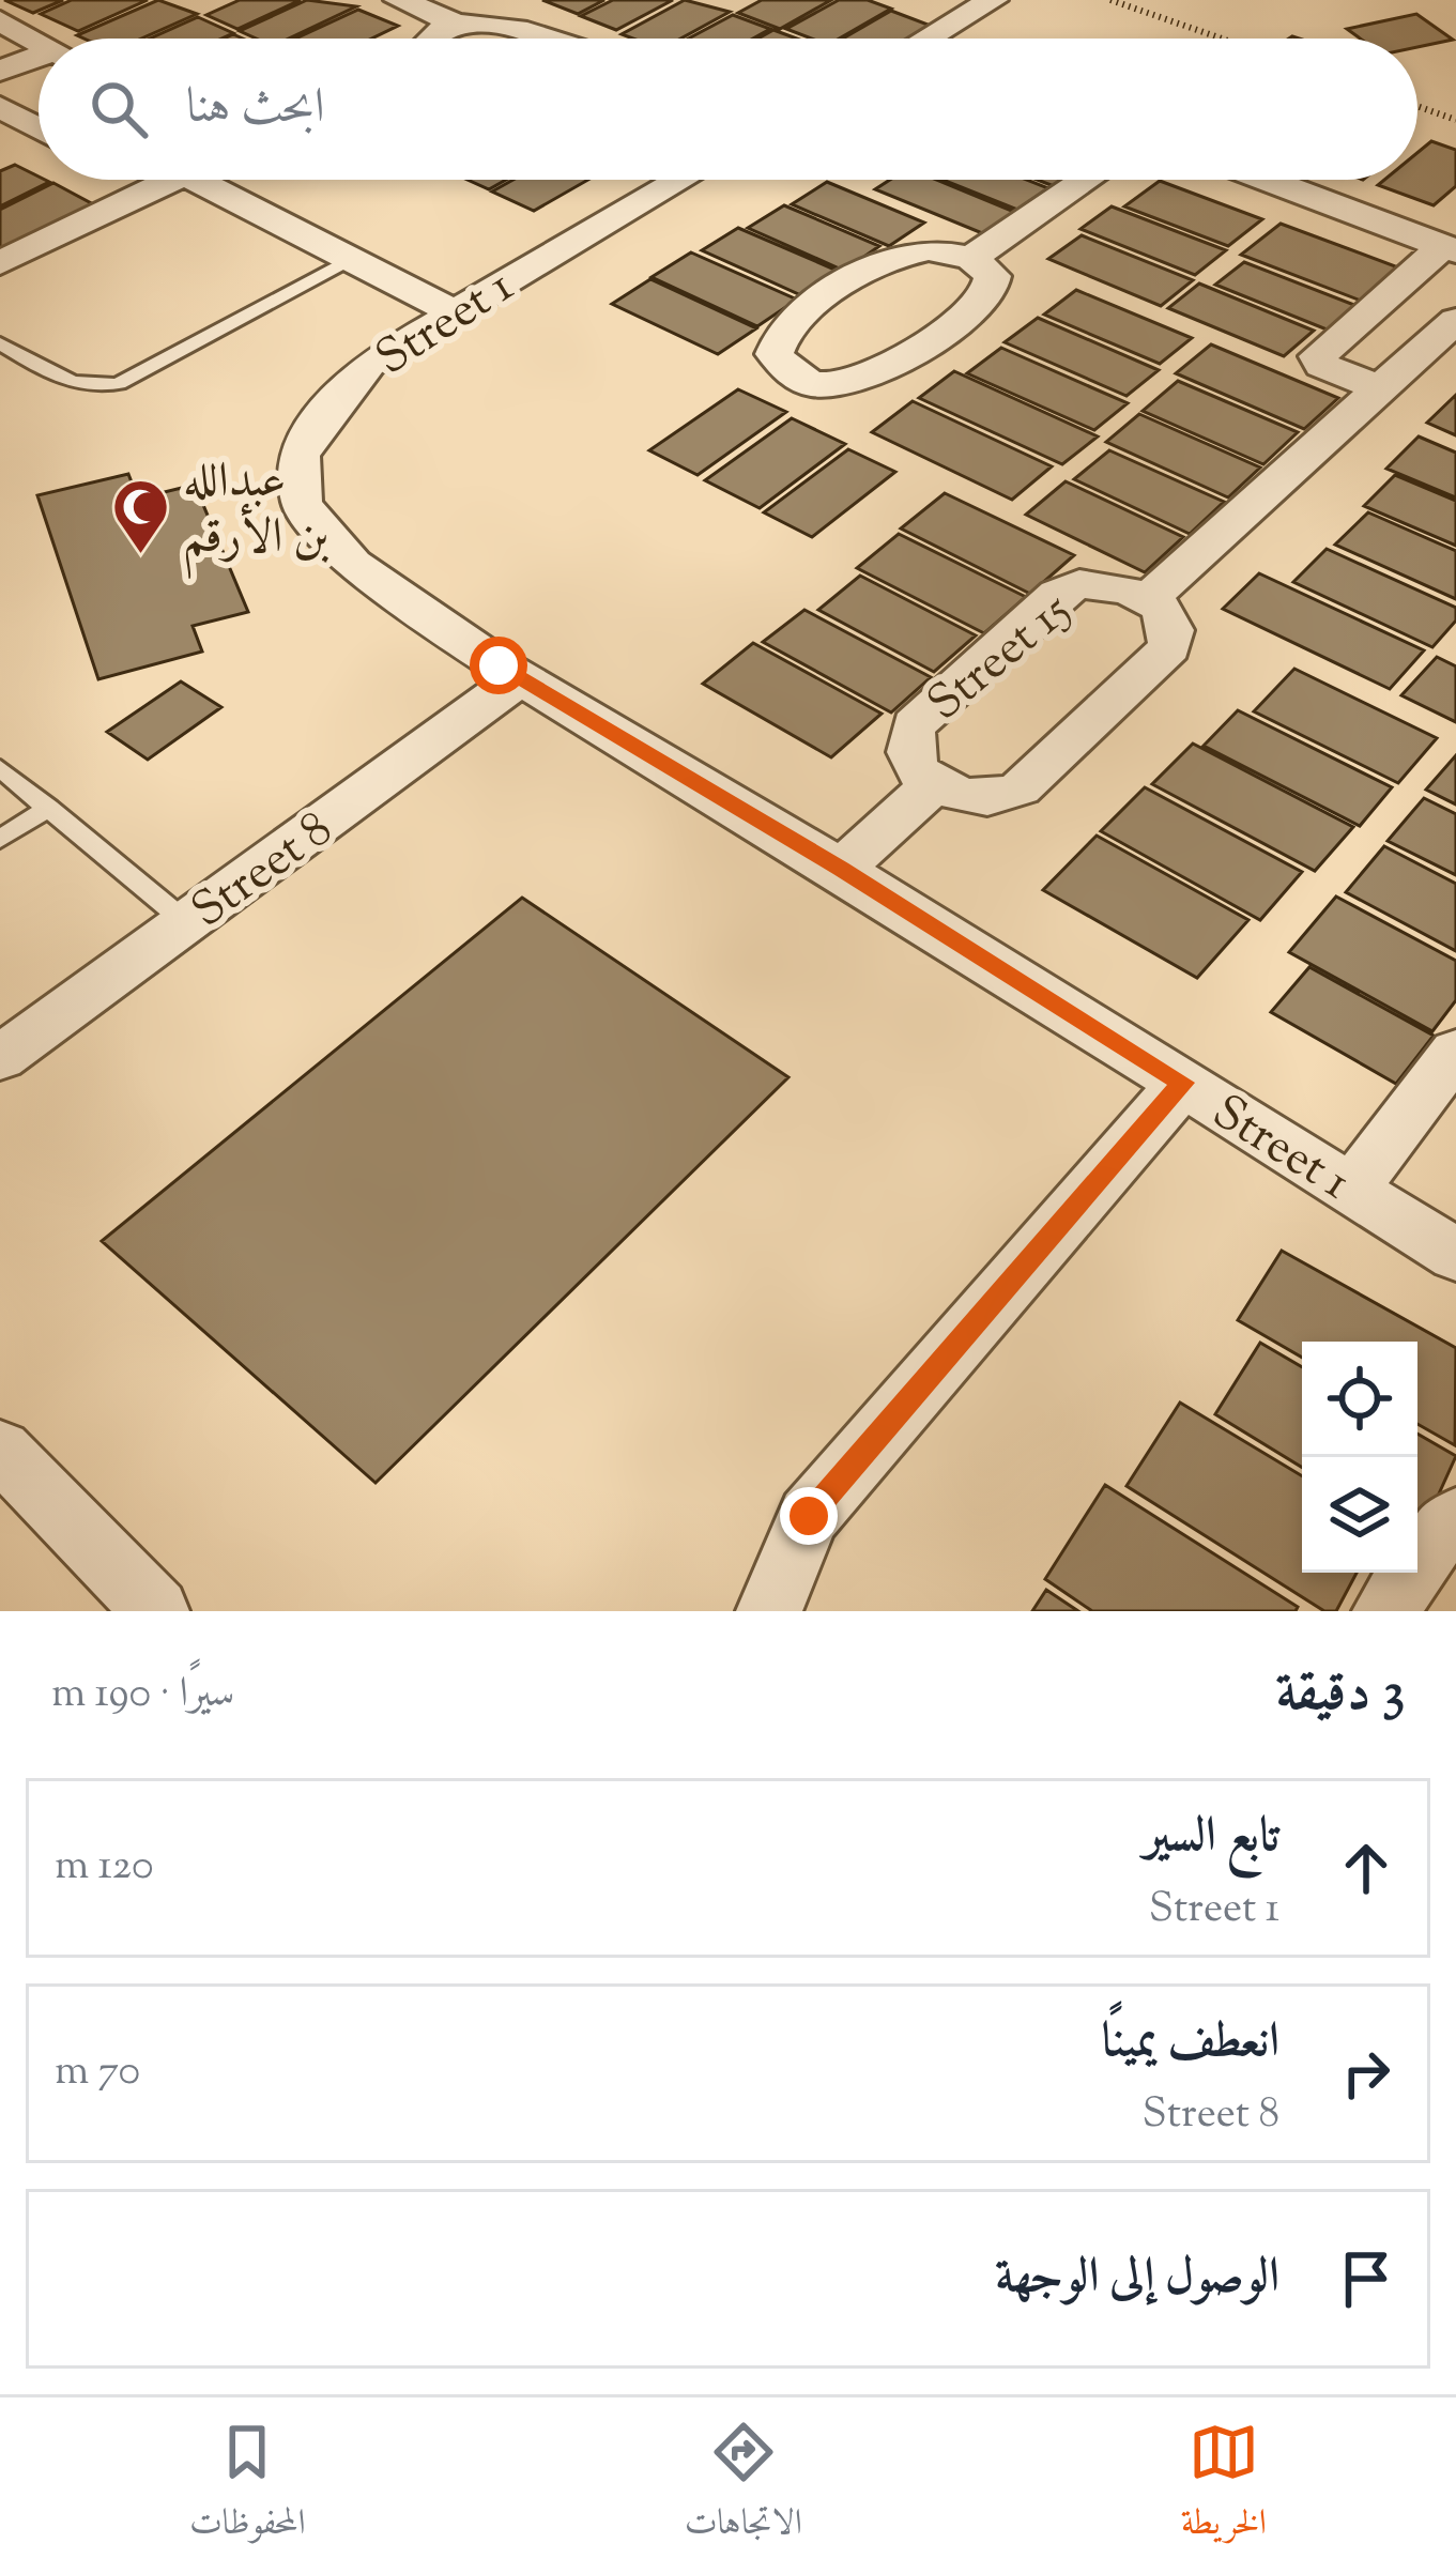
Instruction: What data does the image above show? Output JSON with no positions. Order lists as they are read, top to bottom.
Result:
{
  "streets": {
    "street": ["Street 1", "Street 15", "Street 8"]
  },
  "crossings": [
    ["Street 1", "Street 15"],
    ["Street 1", "Street 8"]
  ],
  "places": {
    "mosque": ["عبدالله بن الأرقم"]
  },
  "page": {
    "search": "ابحث هنا",
    "heading": ["3 دقيقة", "سيرًا · 190 m"],
    "list": [
      ["تابع السير", "Street 1", "120 m"],
      ["انعطف يمينًا", "Street 8", "70 m"],
      "الوصول إلى الوجهة"
    ],
    "nav": ["الخريطة", "الاتجاهات", "المحفوظات"]
  }
}
